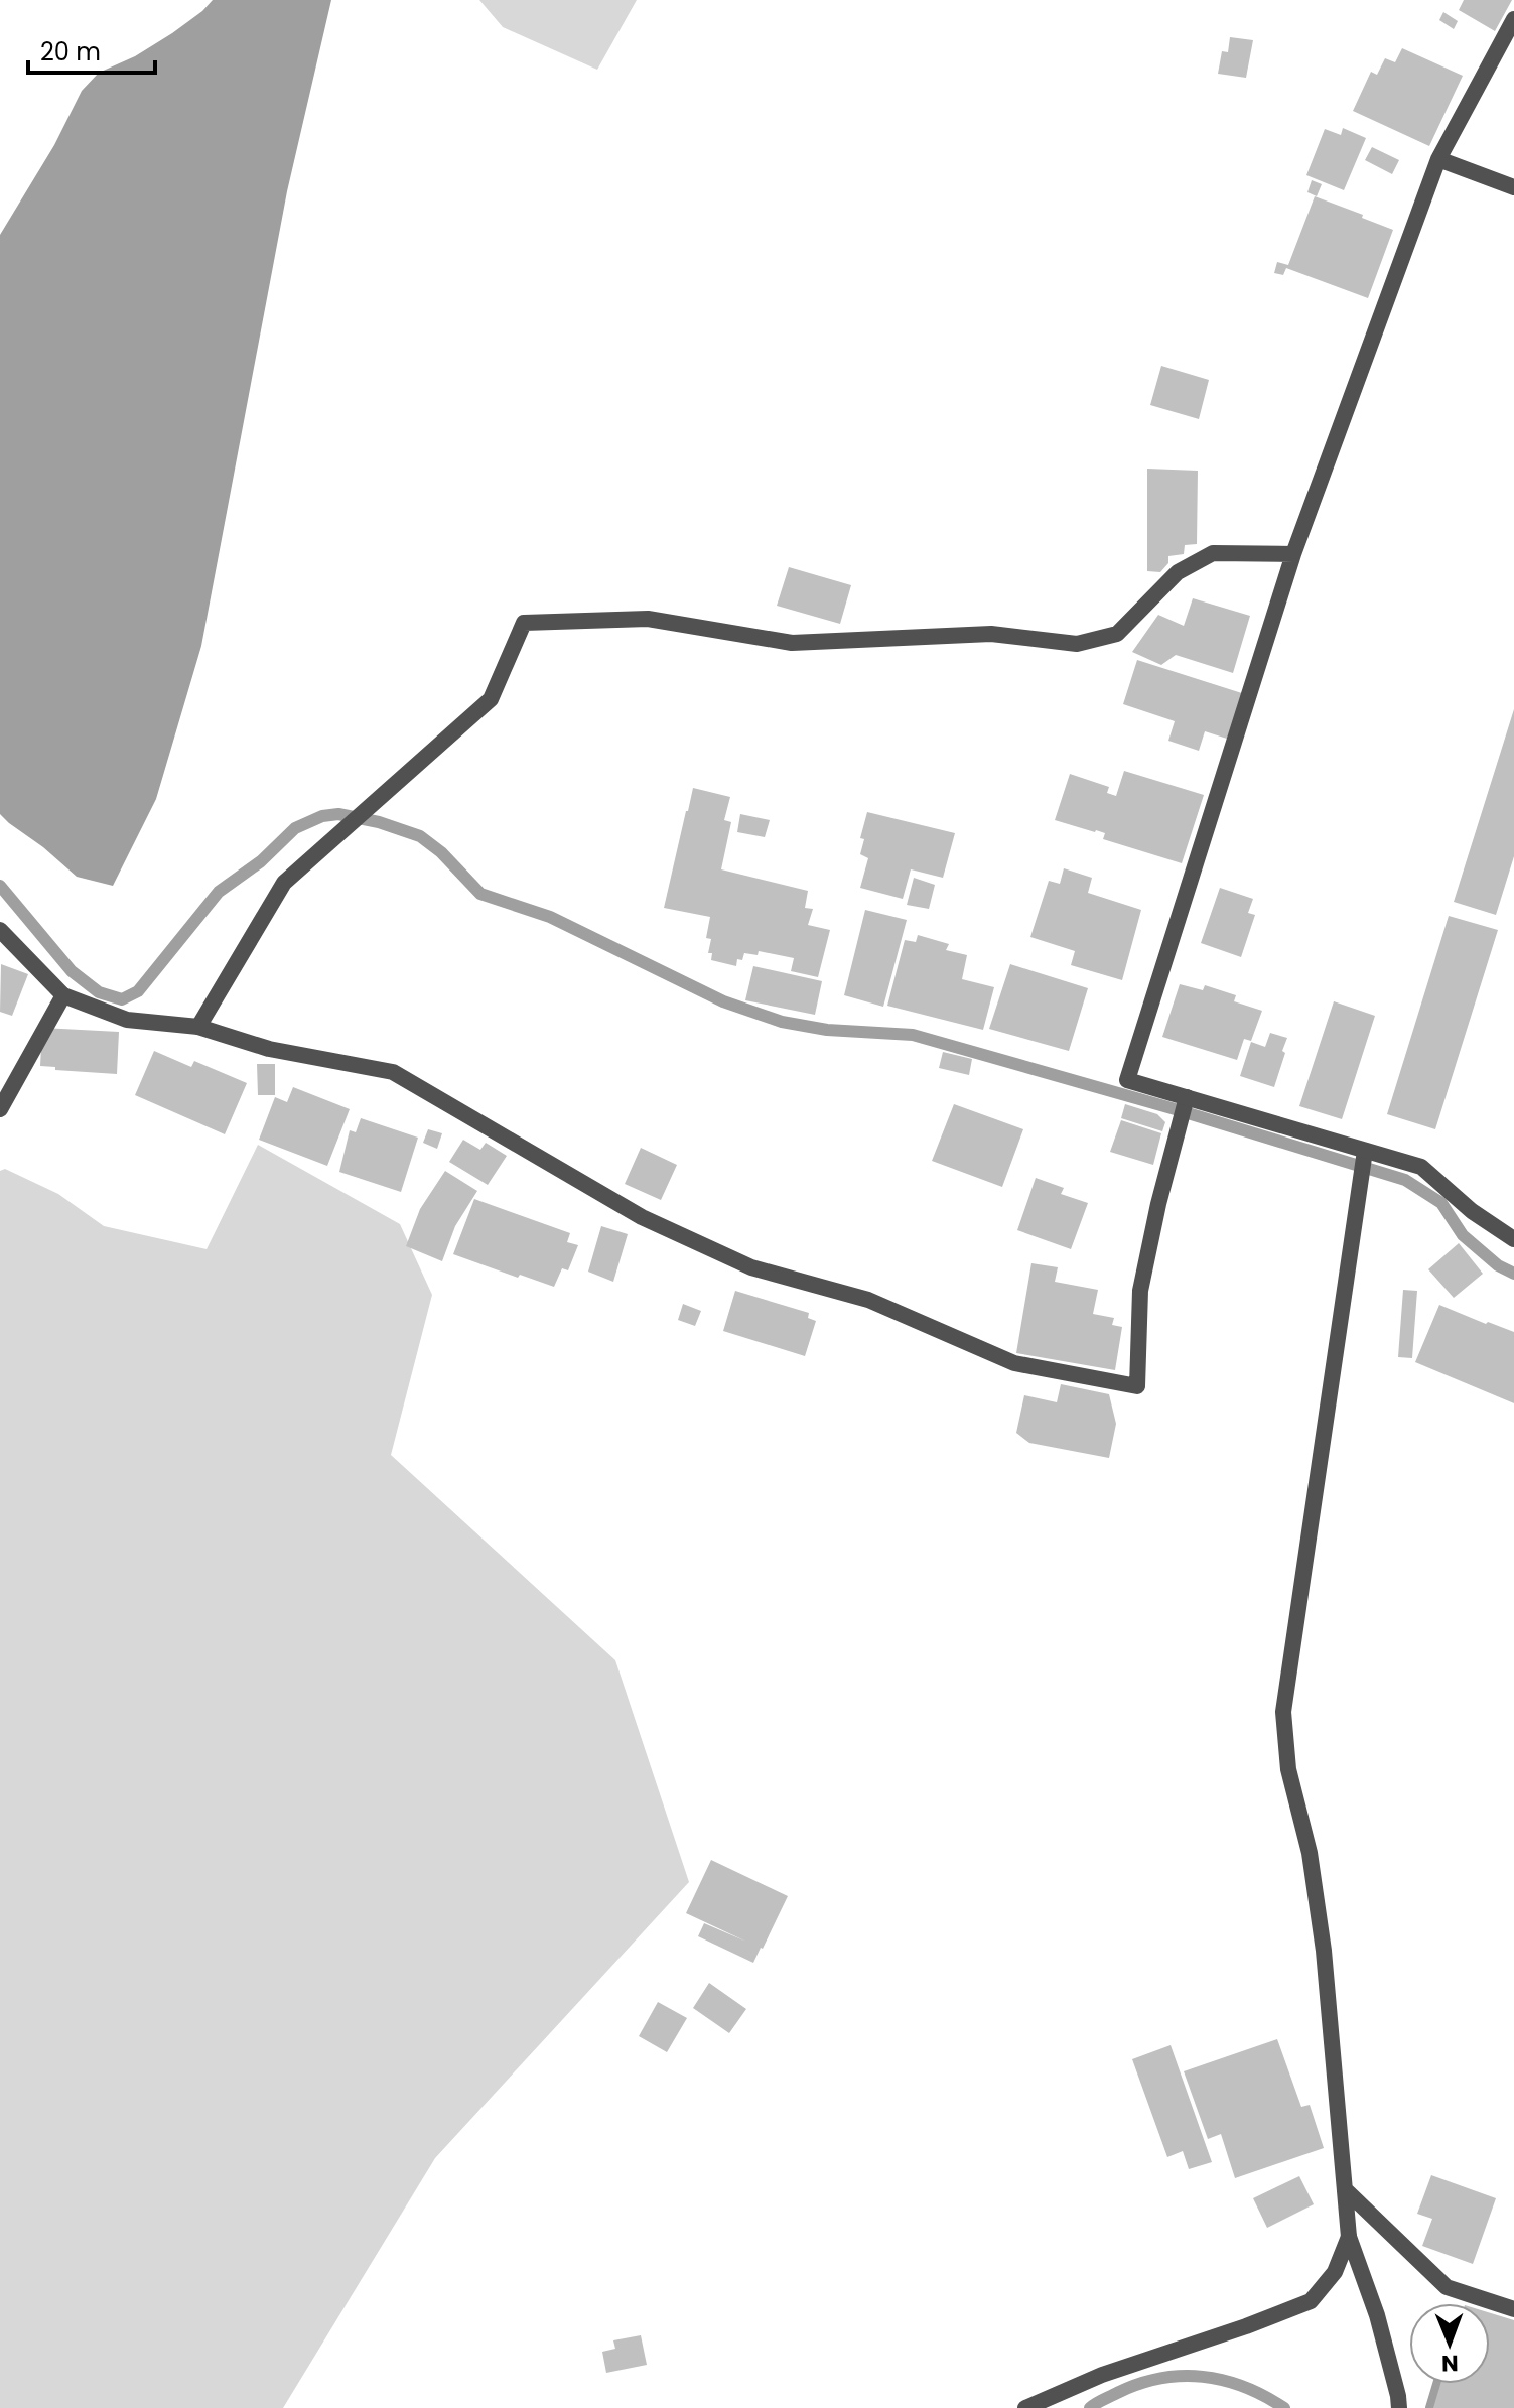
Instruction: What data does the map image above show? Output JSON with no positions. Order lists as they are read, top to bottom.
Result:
{
  "scale_bar": "20 m",
  "north": "bottom"
}
